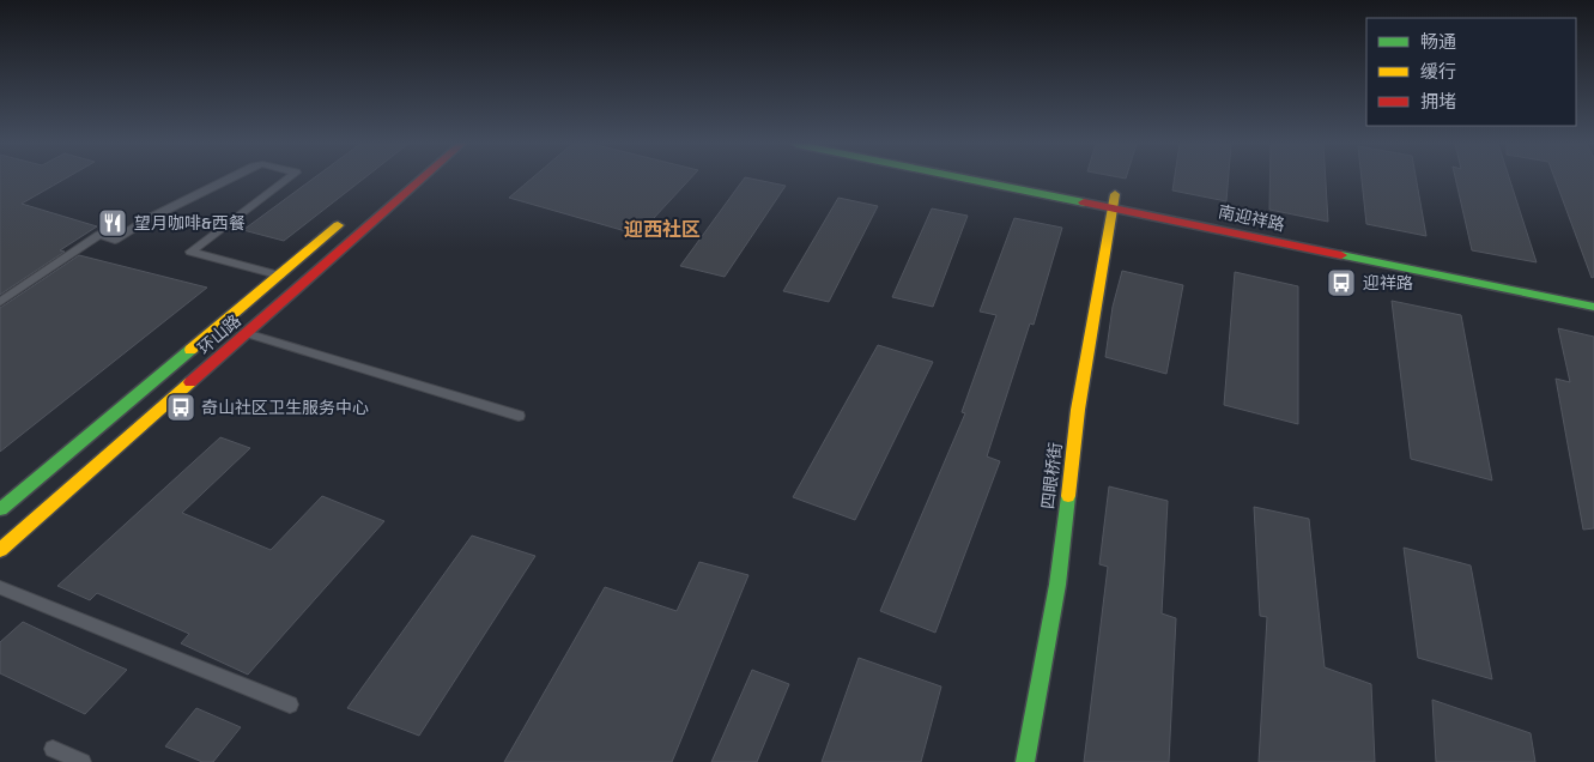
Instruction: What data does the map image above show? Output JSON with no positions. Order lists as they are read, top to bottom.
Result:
{
  "streets": {
    "main road": ["南迎祥路", "环山路", "四眼桥街"]
  },
  "crossings": [
    ["南迎祥路", "四眼桥街"]
  ],
  "districts": ["迎西社区"],
  "places": {
    "restaurant": ["望月咖啡&西餐"],
    "bus stop": ["迎祥路", "奇山社区卫生服务中心"]
  },
  "legend": ["畅通", "缓行", "拥堵"]
}
